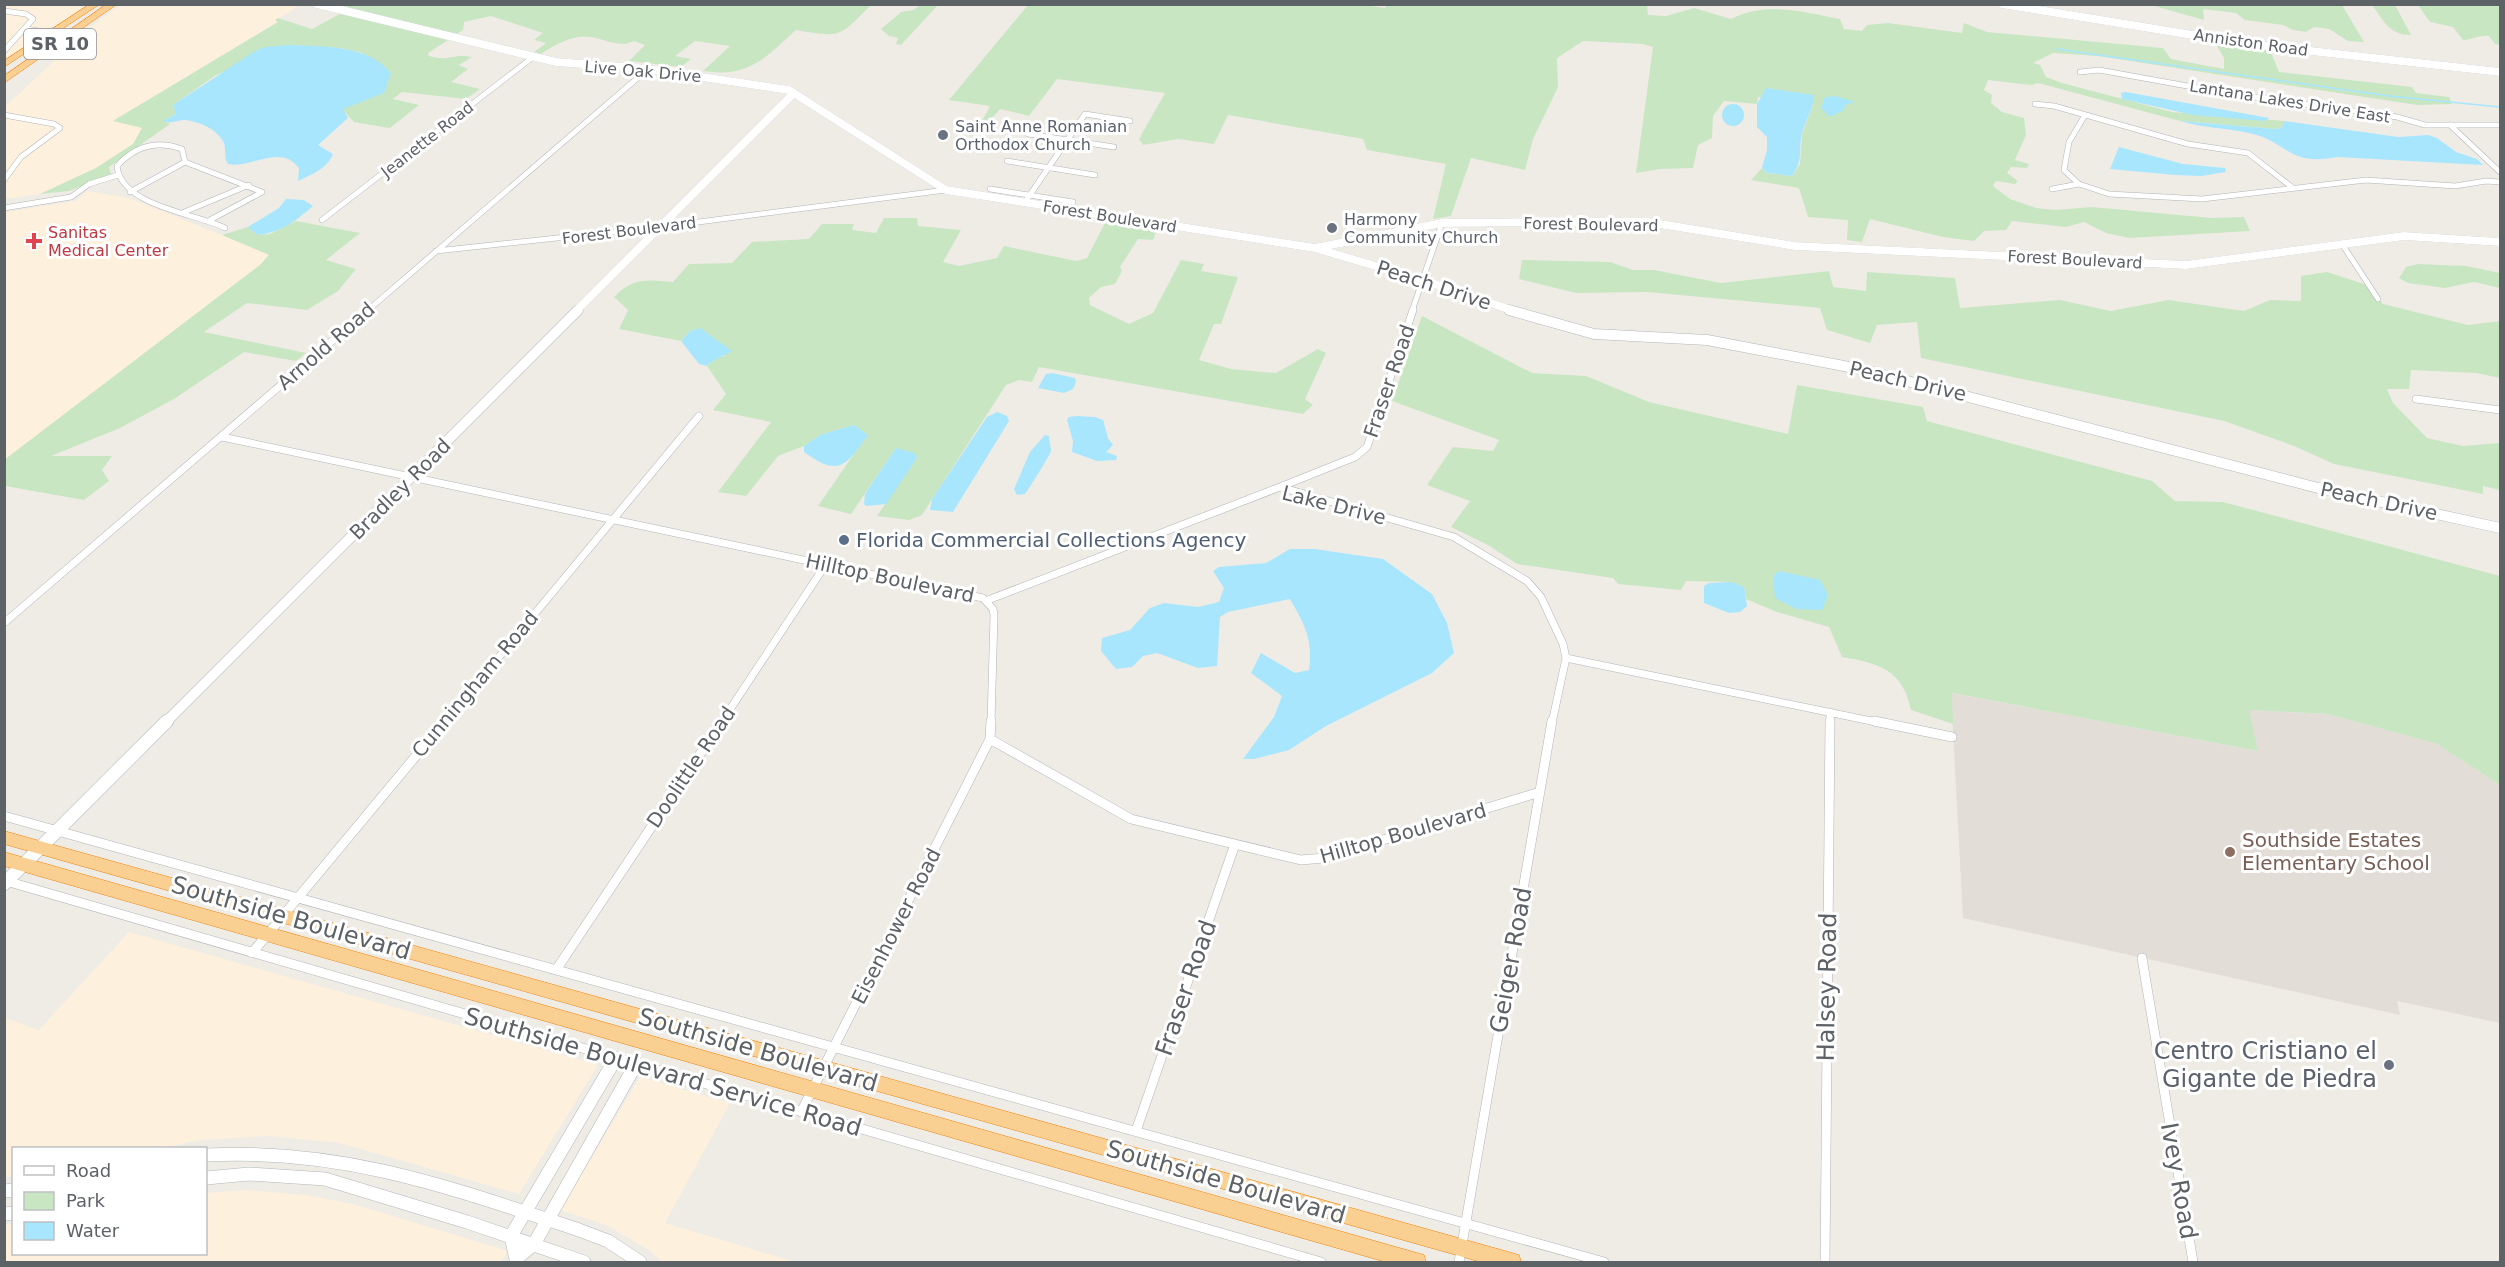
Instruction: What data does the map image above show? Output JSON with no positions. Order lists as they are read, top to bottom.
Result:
{
  "streets": {
    "highway": ["SR 10", "Southside Boulevard"],
    "street": [
      "Anniston Road",
      "Live Oak Drive",
      "Lantana Lakes Drive East",
      "Jeanette Road",
      "Forest Boulevard",
      "Peach Drive",
      "Arnold Road",
      "Fraser Road",
      "Bradley Road",
      "Lake Drive",
      "Hilltop Boulevard",
      "Cunningham Road",
      "Doolittle Road",
      "Eisenhower Road",
      "Geiger Road",
      "Halsey Road",
      "Southside Boulevard Service Road",
      "Ivey Road"
    ]
  },
  "crossings": [
    ["Live Oak Drive", "Jeanette Road"],
    ["Live Oak Drive", "Forest Boulevard"],
    ["Live Oak Drive", "Arnold Road"],
    ["Live Oak Drive", "Bradley Road"],
    ["Forest Boulevard", "Peach Drive"],
    ["Forest Boulevard", "Arnold Road"],
    ["Forest Boulevard", "Fraser Road"],
    ["Forest Boulevard", "Bradley Road"],
    ["Peach Drive", "Fraser Road"],
    ["Arnold Road", "Hilltop Boulevard"],
    ["Fraser Road", "Lake Drive"],
    ["Fraser Road", "Hilltop Boulevard"],
    ["Bradley Road", "Hilltop Boulevard"],
    ["Bradley Road", "Southside Boulevard"],
    ["Bradley Road", "Southside Boulevard Service Road"],
    ["Lake Drive", "Hilltop Boulevard"],
    ["Lake Drive", "Geiger Road"],
    ["Hilltop Boulevard", "Cunningham Road"],
    ["Hilltop Boulevard", "Doolittle Road"],
    ["Hilltop Boulevard", "Eisenhower Road"],
    ["Hilltop Boulevard", "Geiger Road"],
    ["Cunningham Road", "Southside Boulevard"],
    ["Cunningham Road", "Southside Boulevard Service Road"],
    ["Southside Boulevard", "Eisenhower Road"],
    ["Southside Boulevard", "Geiger Road"],
    ["Eisenhower Road", "Southside Boulevard Service Road"]
  ],
  "places": {
    "other": [
      "Saint Anne Romanian Orthodox Church",
      "Harmony Community Church",
      "Florida Commercial Collections Agency",
      "Southside Estates Elementary School",
      "Centro Cristiano el Gigante de Piedra"
    ],
    "health": ["Sanitas Medical Center"]
  },
  "legend": ["Road", "Park", "Water"]
}
